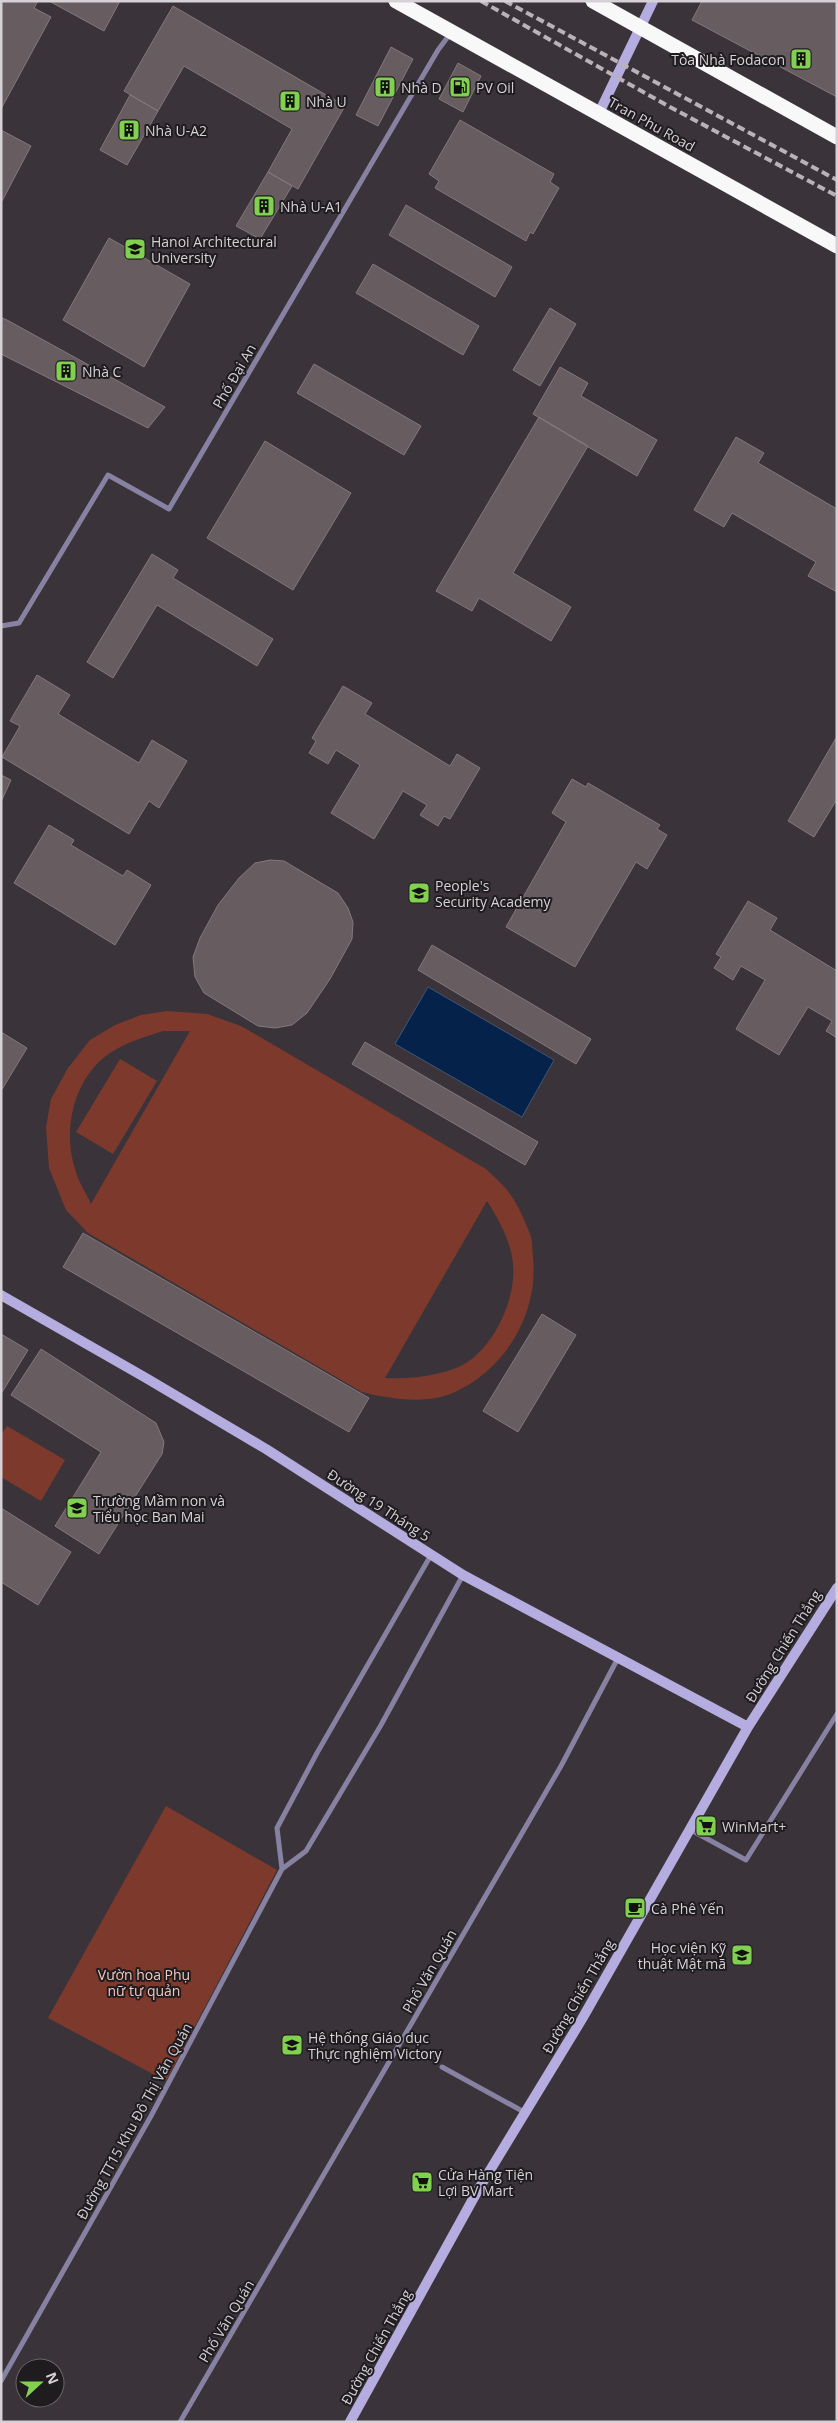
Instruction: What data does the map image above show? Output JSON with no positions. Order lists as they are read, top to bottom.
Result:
{
  "streets": {
    "highway": ["Tran Phu Road"],
    "street": [
      "Phố Đại An",
      "Đường 19 Tháng 5",
      "Đường Chiến Thắng",
      "Phố Văn Quán",
      "Đường TT15 Khu Đô Thị Văn Quán"
    ]
  },
  "crossings": [
    ["Tran Phu Road", "Phố Đại An"],
    ["Đường 19 Tháng 5", "Đường Chiến Thắng"],
    ["Đường 19 Tháng 5", "Phố Văn Quán"]
  ],
  "parks": ["Vườn hoa Phụ nữ tự quản"],
  "places": {
    "building": [
      "Tòa Nhà Fodacon",
      "Nhà D",
      "Nhà U",
      "Nhà U-A2",
      "Nhà U-A1",
      "Nhà C"
    ],
    "fuel station": ["PV Oil"],
    "school or university": [
      "Hanoi Architectural University",
      "People's Security Academy",
      "Trường Mầm non và Tiểu học Ban Mai",
      "Học viện Kỹ thuật Mật mã",
      "Hệ thống Giáo dục Thực nghiệm Victory"
    ],
    "supermarket": ["WinMart+", "Cửa Hàng Tiện Lợi BV Mart"],
    "cafe": ["Cà Phê Yến"]
  },
  "north": "right"
}
